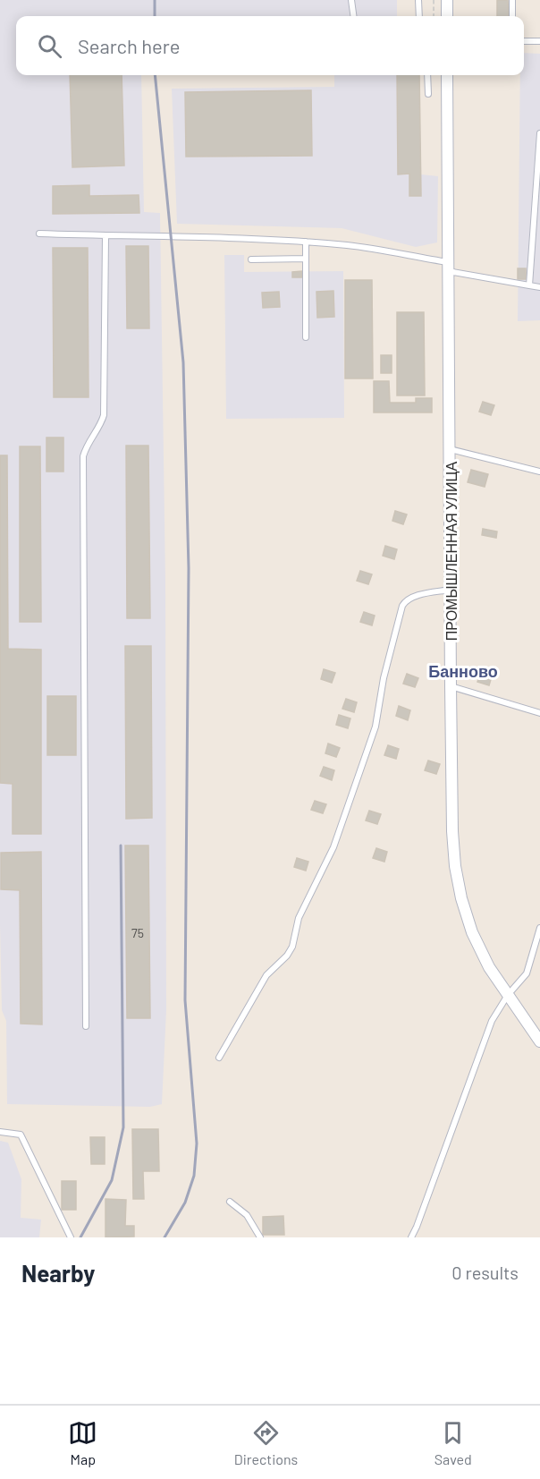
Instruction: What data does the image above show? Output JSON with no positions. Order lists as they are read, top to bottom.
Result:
{
  "streets": {
    "street": ["ПРОМЫШЛЕННАЯ УЛИЦА"]
  },
  "districts": ["Банново"],
  "house_numbers": ["75"],
  "page": {
    "search": "Search here",
    "heading": ["Nearby", "0 results"],
    "nav": ["Map", "Directions", "Saved"]
  }
}
